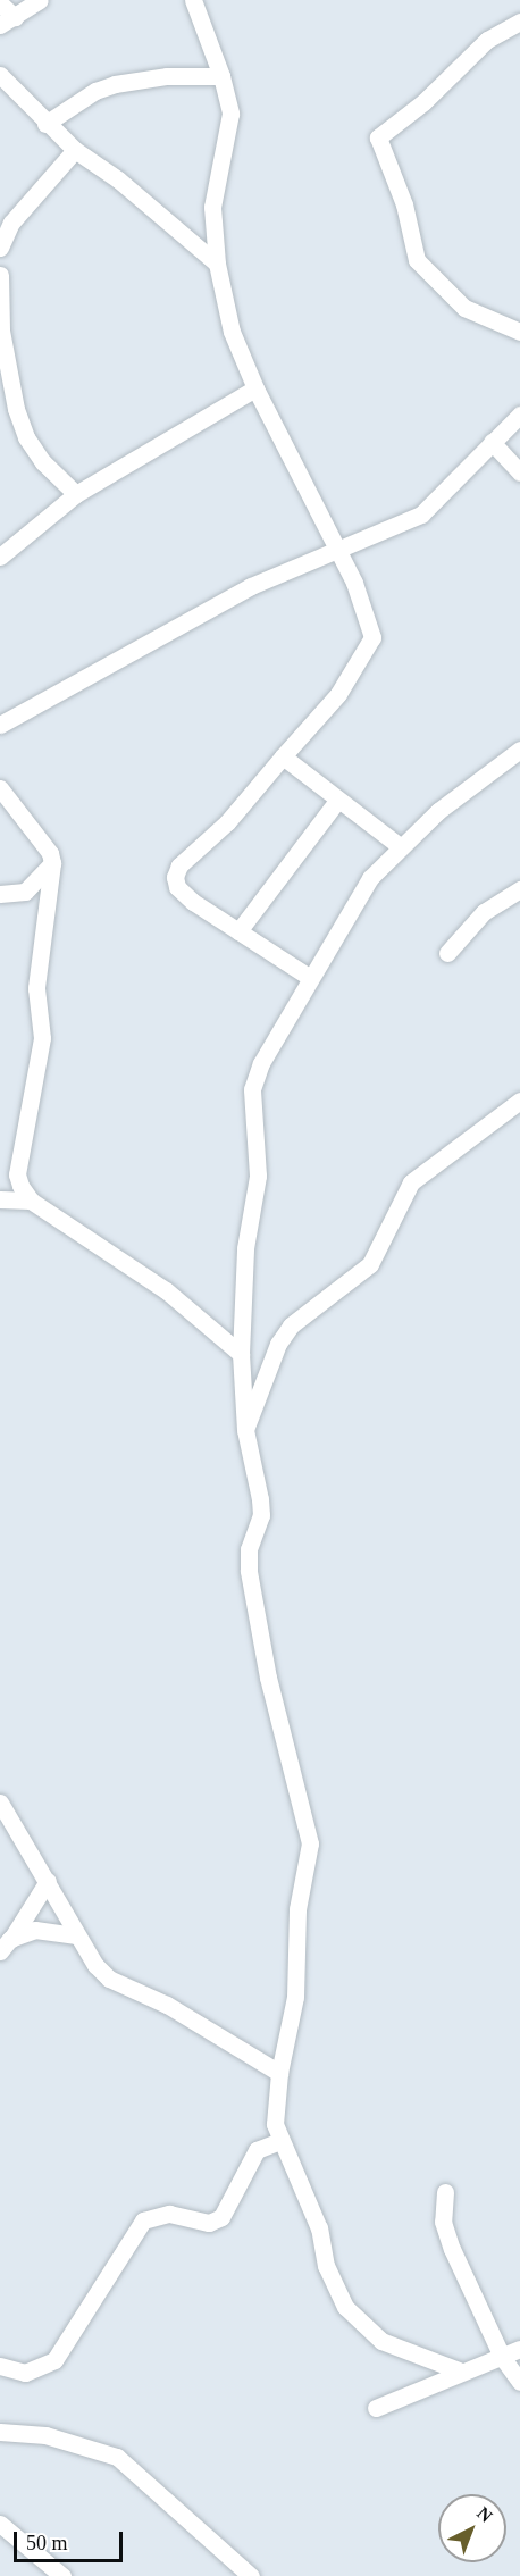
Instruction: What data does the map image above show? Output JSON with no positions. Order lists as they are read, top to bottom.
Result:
{
  "scale_bar": "50 m",
  "north": "top right"
}
